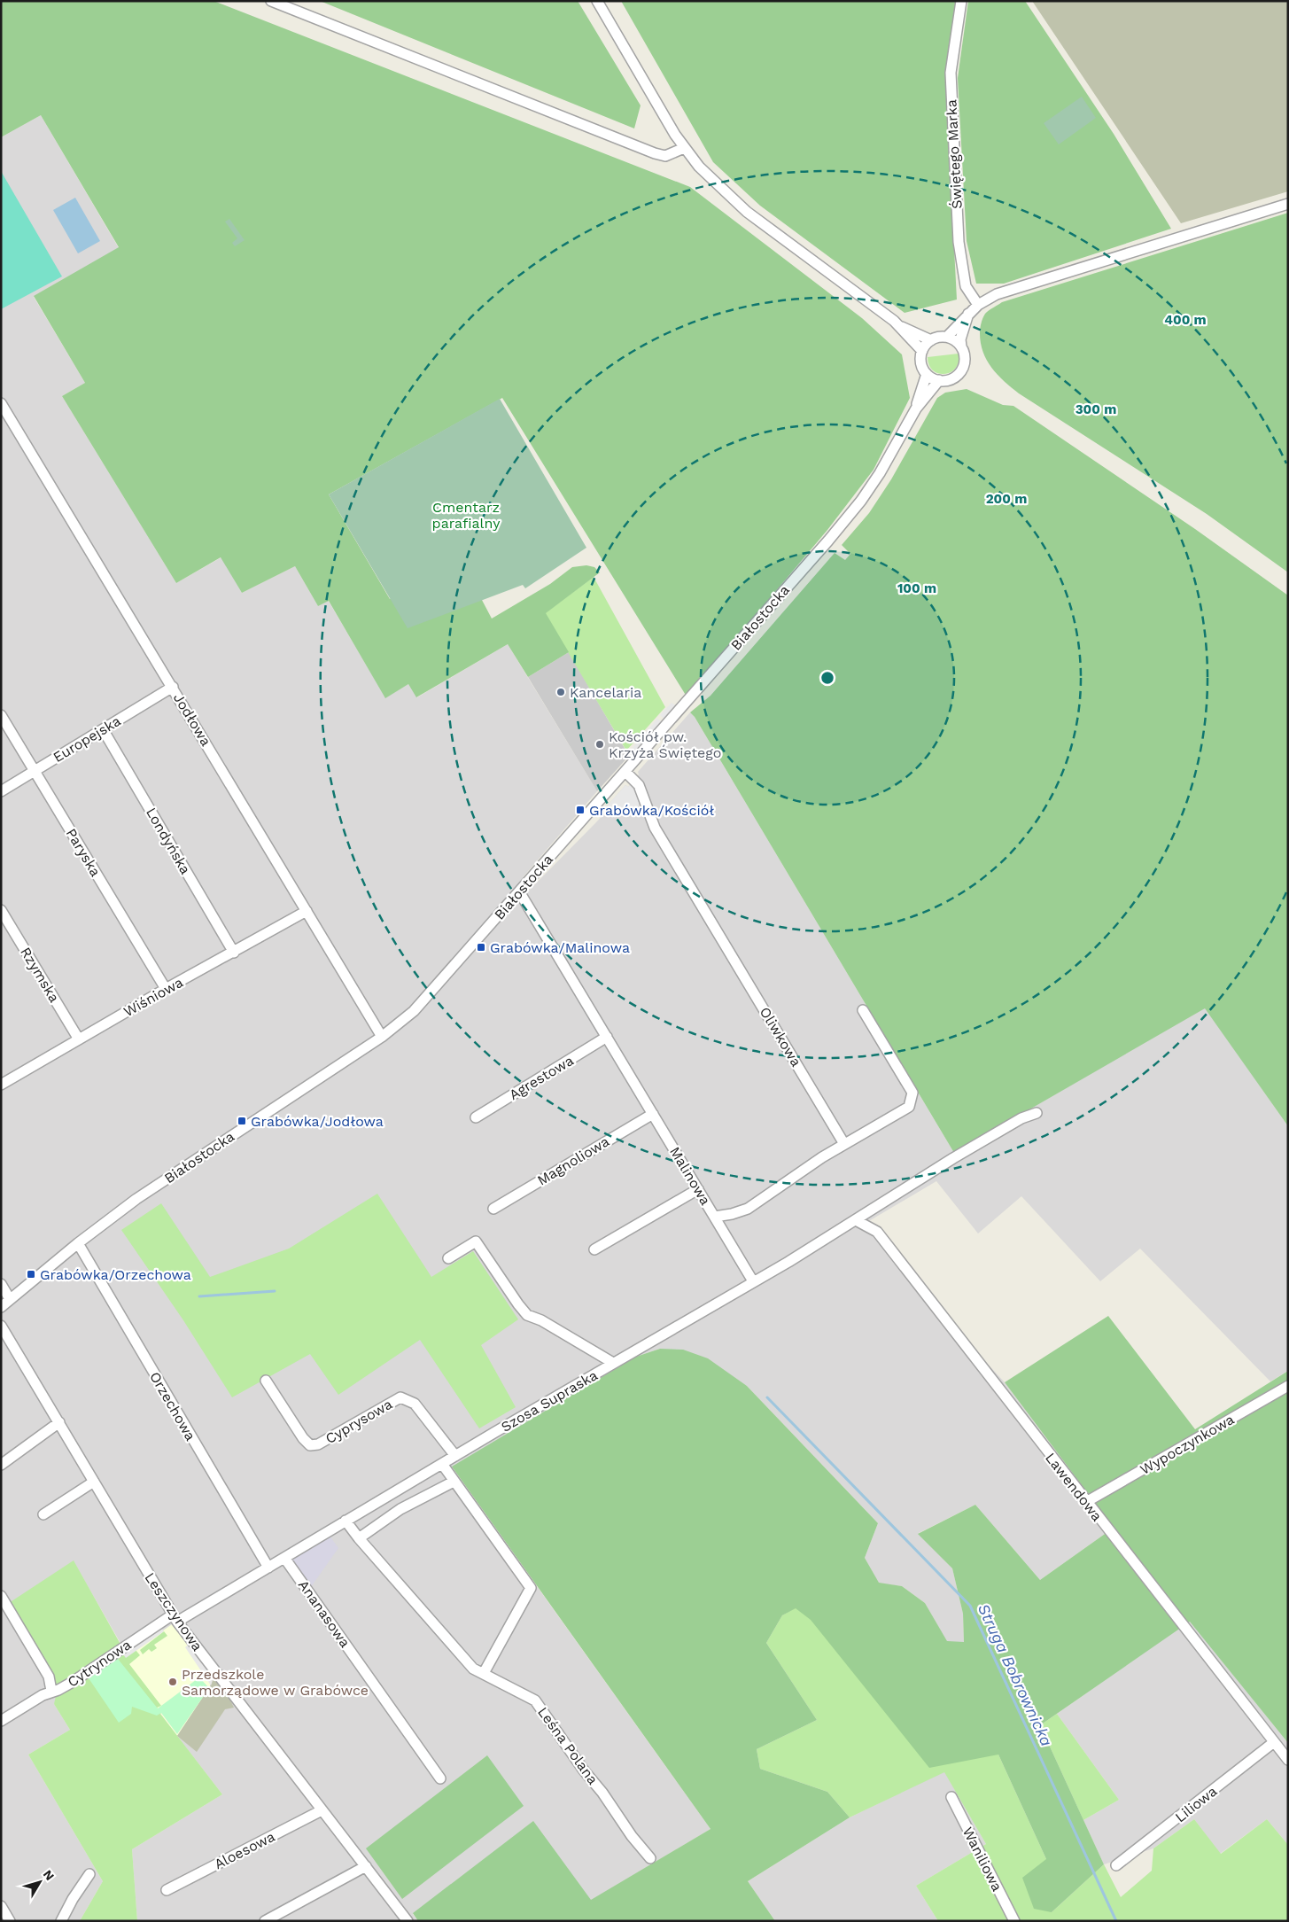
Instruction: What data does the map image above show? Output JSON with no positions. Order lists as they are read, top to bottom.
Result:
{
  "streets": {
    "street": [
      "Świętego Marka",
      "Białostocka",
      "Jodłowa",
      "Europejska",
      "Londyńska",
      "Paryska",
      "Rzymska",
      "Wiśniowa",
      "Oliwkowa",
      "Agrestowa",
      "Magnoliowa",
      "Malinowa",
      "Szosa Supraska",
      "Orzechowa",
      "Cyprysowa",
      "Wypoczynkowa",
      "Lawendowa",
      "Leszczynowa",
      "Ananasowa",
      "Cytrynowa",
      "Leśna Polana",
      "Liliowa",
      "Aloesowa",
      "Waniliowa"
    ]
  },
  "crossings": [
    ["Białostocka", "Jodłowa"],
    ["Białostocka", "Oliwkowa"],
    ["Białostocka", "Malinowa"],
    ["Białostocka", "Orzechowa"],
    ["Jodłowa", "Europejska"],
    ["Jodłowa", "Wiśniowa"],
    ["Europejska", "Londyńska"],
    ["Europejska", "Paryska"],
    ["Londyńska", "Wiśniowa"],
    ["Paryska", "Wiśniowa"],
    ["Rzymska", "Wiśniowa"],
    ["Agrestowa", "Malinowa"],
    ["Magnoliowa", "Malinowa"],
    ["Malinowa", "Szosa Supraska"],
    ["Szosa Supraska", "Cyprysowa"],
    ["Szosa Supraska", "Cytrynowa"],
    ["Szosa Supraska", "Leśna Polana"],
    ["Orzechowa", "Cytrynowa"],
    ["Wypoczynkowa", "Lawendowa"],
    ["Lawendowa", "Liliowa"],
    ["Leszczynowa", "Cytrynowa"],
    ["Leszczynowa", "Aloesowa"],
    ["Ananasowa", "Cytrynowa"],
    ["Cytrynowa", "Leśna Polana"]
  ],
  "water": ["Struga Bobrownicka"],
  "parks": ["Cmentarz parafialny"],
  "places": {
    "other": ["Kancelaria", "Kościół pw. Krzyża Świętego", "Przedszkole Samorządowe w Grabówce"],
    "transit": [
      "Grabówka/Kościół",
      "Grabówka/Malinowa",
      "Grabówka/Jodłowa",
      "Grabówka/Orzechowa"
    ]
  },
  "north": "top right",
  "rings": [
    "400 m",
    "300 m",
    "200 m",
    "100 m"
  ]
}
